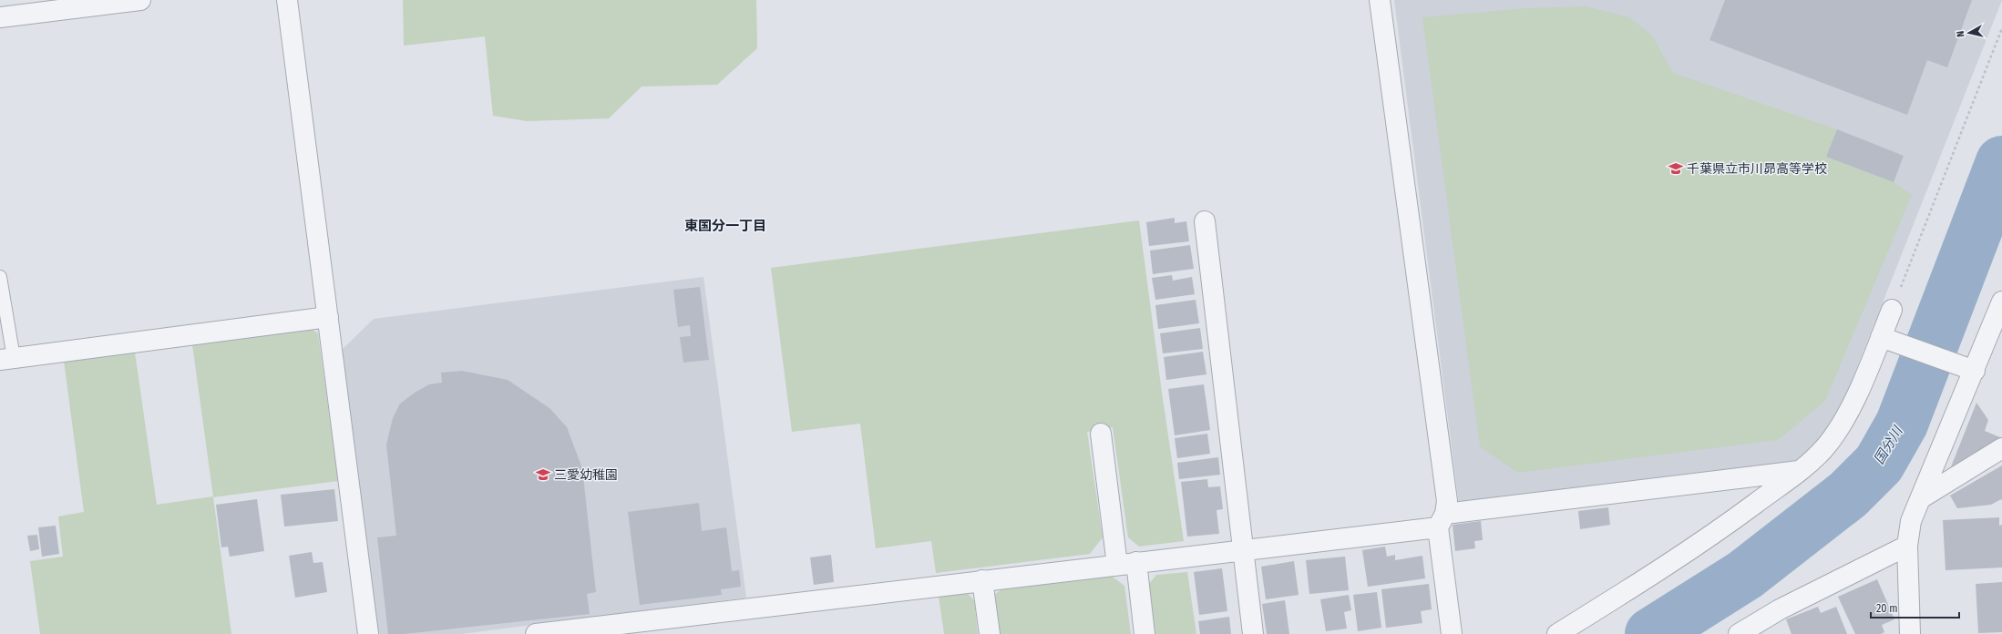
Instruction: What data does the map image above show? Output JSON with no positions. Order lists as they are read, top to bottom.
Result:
{
  "districts": ["東国分一丁目"],
  "water": ["国分川"],
  "places": {
    "school or university": ["千葉県立市川昴高等学校", "三愛幼稚園"]
  },
  "scale_bar": "20 m",
  "north": "left"
}
